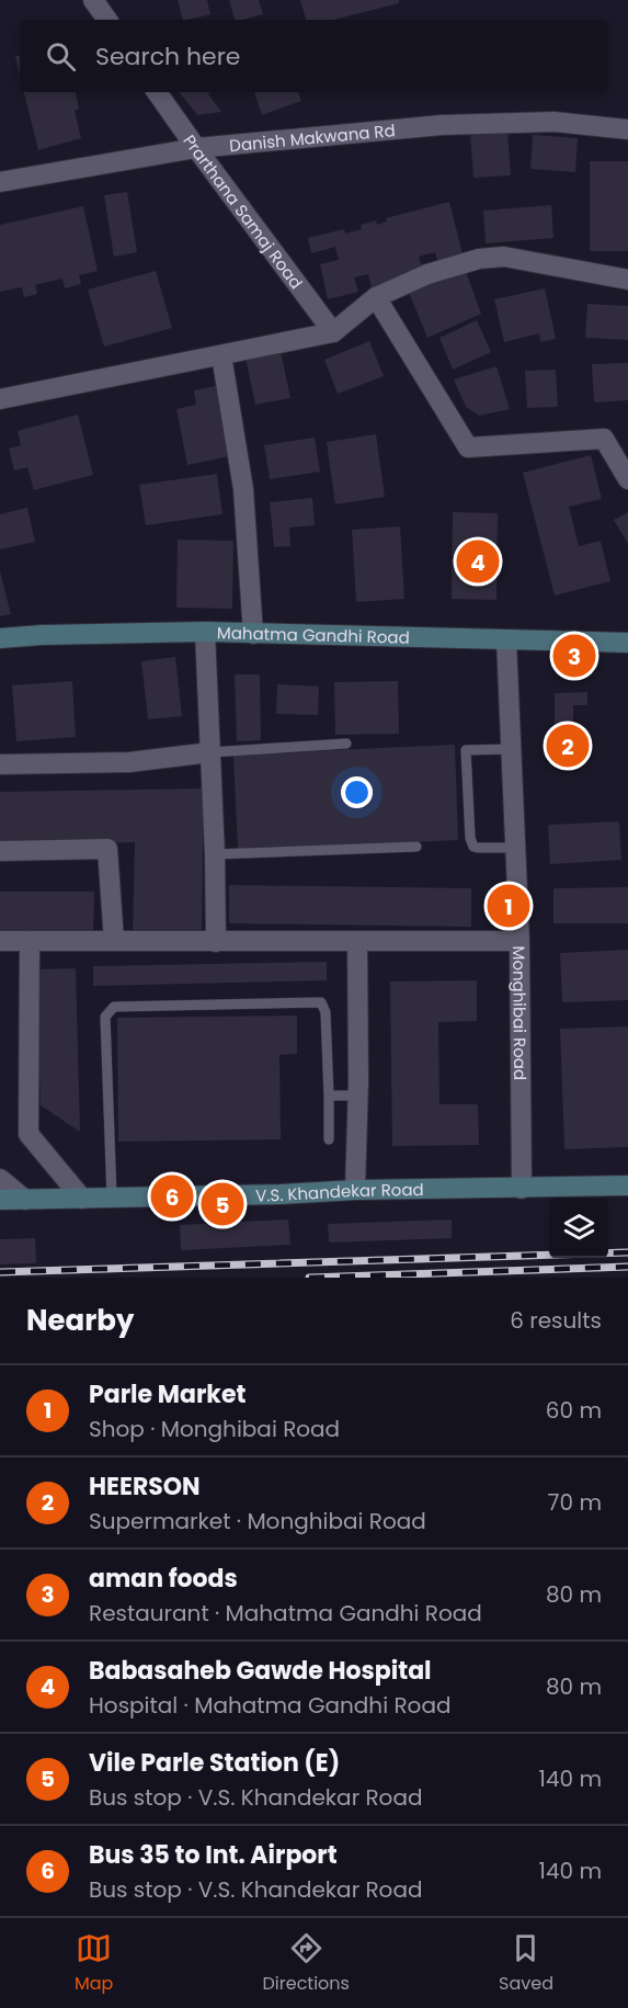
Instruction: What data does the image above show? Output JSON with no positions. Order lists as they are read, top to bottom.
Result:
{
  "streets": {
    "street": [
      "Danish Makwana Rd",
      "Prarthana Samaj Road",
      "Mahatma Gandhi Road",
      "Monghibai Road",
      "V.S. Khandekar Road"
    ]
  },
  "crossings": [
    ["Danish Makwana Rd", "Prarthana Samaj Road"],
    ["Mahatma Gandhi Road", "Monghibai Road"],
    ["Monghibai Road", "V.S. Khandekar Road"]
  ],
  "page": {
    "search": "Search here",
    "pins": [
      "4",
      "3",
      "2",
      "1",
      "6",
      "5"
    ],
    "heading": ["Nearby", "6 results"],
    "list": [
      {
        "mark": "1",
        "name": "Parle Market",
        "note": "Shop · Monghibai Road",
        "value": "60 m"
      },
      {
        "mark": "2",
        "name": "HEERSON",
        "note": "Supermarket · Monghibai Road",
        "value": "70 m"
      },
      {
        "mark": "3",
        "name": "aman foods",
        "note": "Restaurant · Mahatma Gandhi Road",
        "value": "80 m"
      },
      {
        "mark": "4",
        "name": "Babasaheb Gawde Hospital",
        "note": "Hospital · Mahatma Gandhi Road",
        "value": "80 m"
      },
      {
        "mark": "5",
        "name": "Vile Parle Station (E)",
        "note": "Bus stop · V.S. Khandekar Road",
        "value": "140 m"
      },
      {
        "mark": "6",
        "name": "Bus 35 to Int. Airport",
        "note": "Bus stop · V.S. Khandekar Road",
        "value": "140 m"
      }
    ],
    "nav": ["Map", "Directions", "Saved"]
  }
}
